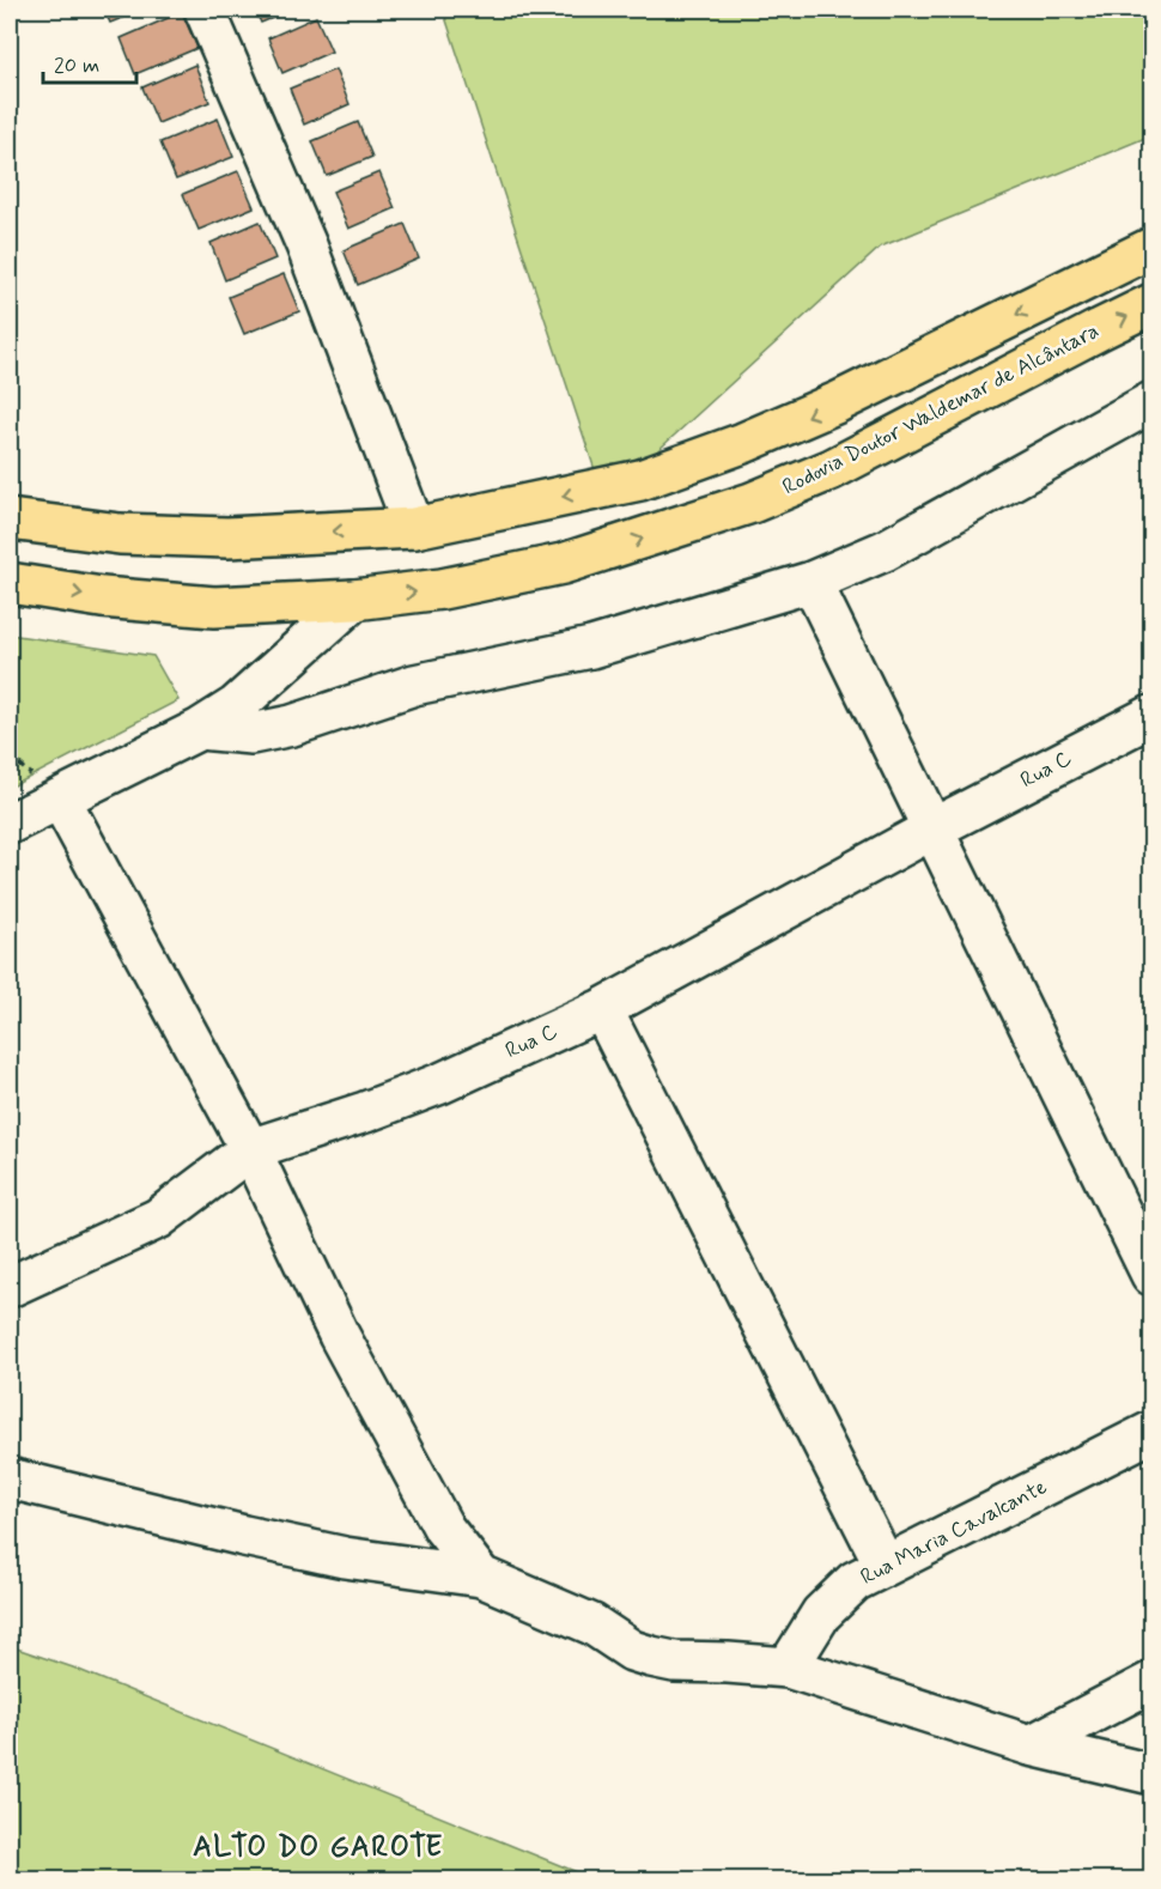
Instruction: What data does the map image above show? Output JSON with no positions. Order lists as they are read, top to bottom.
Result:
{
  "streets": {
    "highway": ["Rodovia Doutor Waldemar de Alcântara"],
    "street": ["Rua C", "Rua Maria Cavalcante"]
  },
  "districts": ["ALTO DO GAROTE"],
  "scale_bar": "20 m"
}
